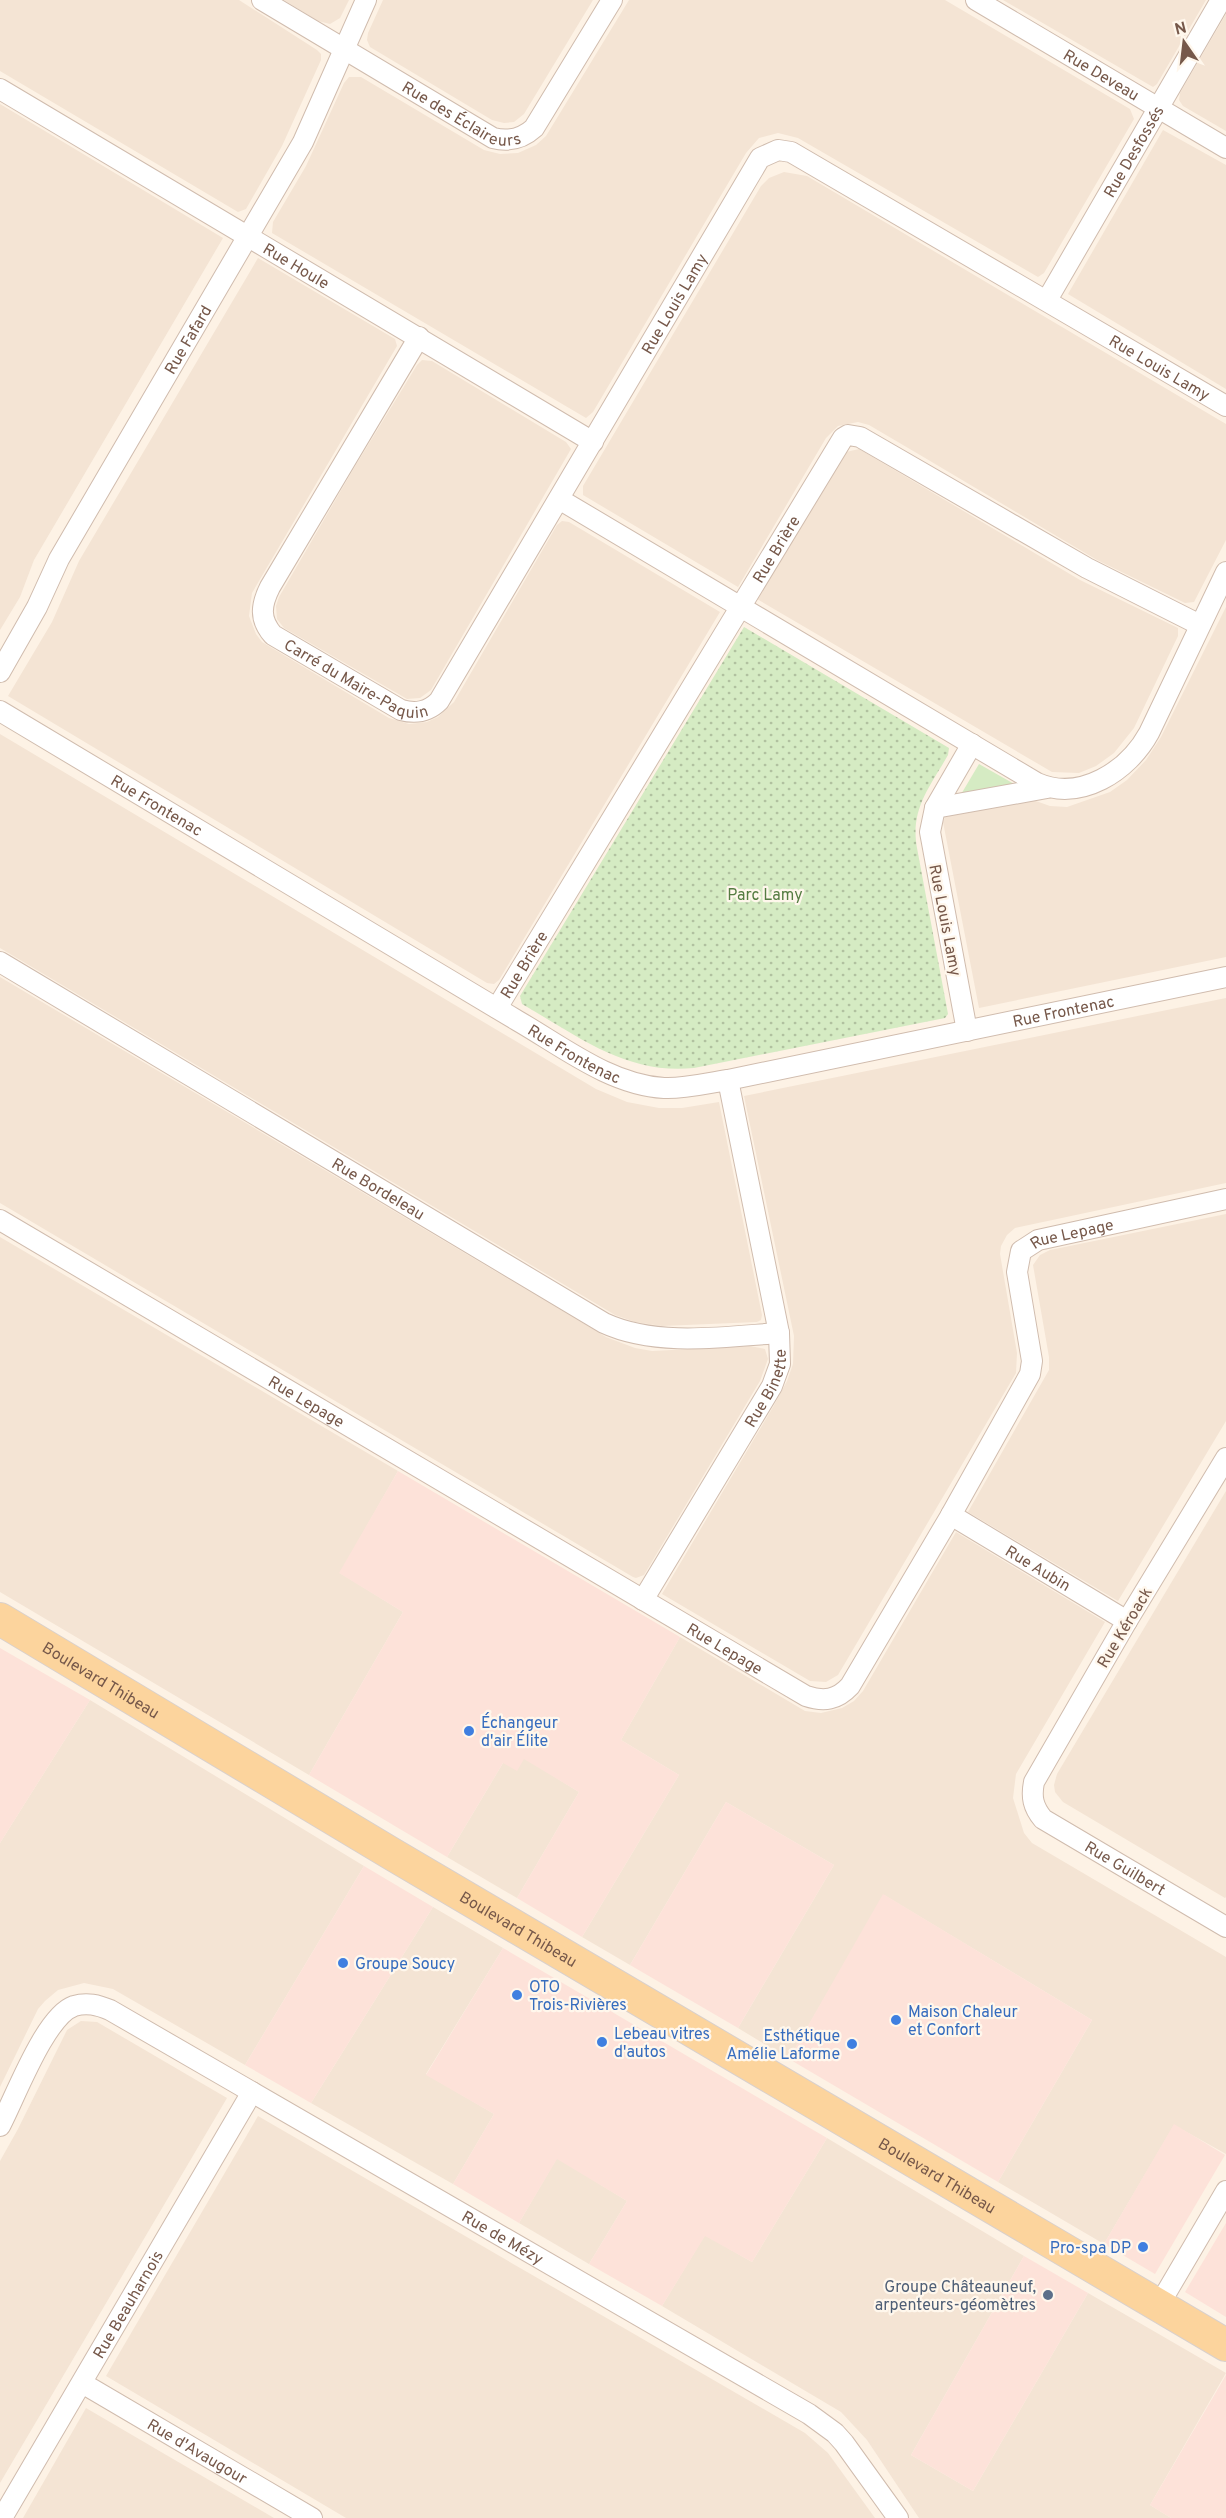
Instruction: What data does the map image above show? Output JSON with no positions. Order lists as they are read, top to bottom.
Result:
{
  "streets": {
    "main road": ["Boulevard Thibeau"],
    "street": [
      "Rue Deveau",
      "Rue des Éclaireurs",
      "Rue Desfossés",
      "Rue Houle",
      "Rue Louis Lamy",
      "Rue Fafard",
      "Rue Brière",
      "Carré du Maire-Paquin",
      "Rue Frontenac",
      "Rue Bordeleau",
      "Rue Lepage",
      "Rue Binette",
      "Rue Aubin",
      "Rue Kéroack",
      "Rue Guilbert",
      "Rue de Mézy",
      "Rue Beauharnois",
      "Rue d'Avaugour"
    ]
  },
  "crossings": [
    ["Rue Deveau", "Rue Desfossés"],
    ["Rue des Éclaireurs", "Rue Fafard"],
    ["Rue Desfossés", "Rue Louis Lamy"],
    ["Rue Houle", "Rue Louis Lamy"],
    ["Rue Houle", "Rue Fafard"],
    ["Rue Houle", "Carré du Maire-Paquin"],
    ["Rue Louis Lamy", "Carré du Maire-Paquin"],
    ["Rue Louis Lamy", "Rue Frontenac"],
    ["Rue Brière", "Rue Frontenac"],
    ["Rue Frontenac", "Rue Binette"],
    ["Rue Bordeleau", "Rue Binette"],
    ["Rue Lepage", "Rue Binette"],
    ["Rue Lepage", "Rue Aubin"],
    ["Rue Aubin", "Rue Kéroack"],
    ["Rue Kéroack", "Rue Guilbert"],
    ["Rue de Mézy", "Rue Beauharnois"],
    ["Rue Beauharnois", "Rue d'Avaugour"]
  ],
  "parks": ["Parc Lamy"],
  "places": [
    "Échangeur d'air Élite",
    "Groupe Soucy",
    "OTO Trois-Rivières",
    "Maison Chaleur et Confort",
    "Lebeau vitres d'autos",
    "Esthétique Amélie Laforme",
    "Pro-spa DP",
    "Groupe Châteauneuf, arpenteurs-géomètres"
  ],
  "north": "top"
}
